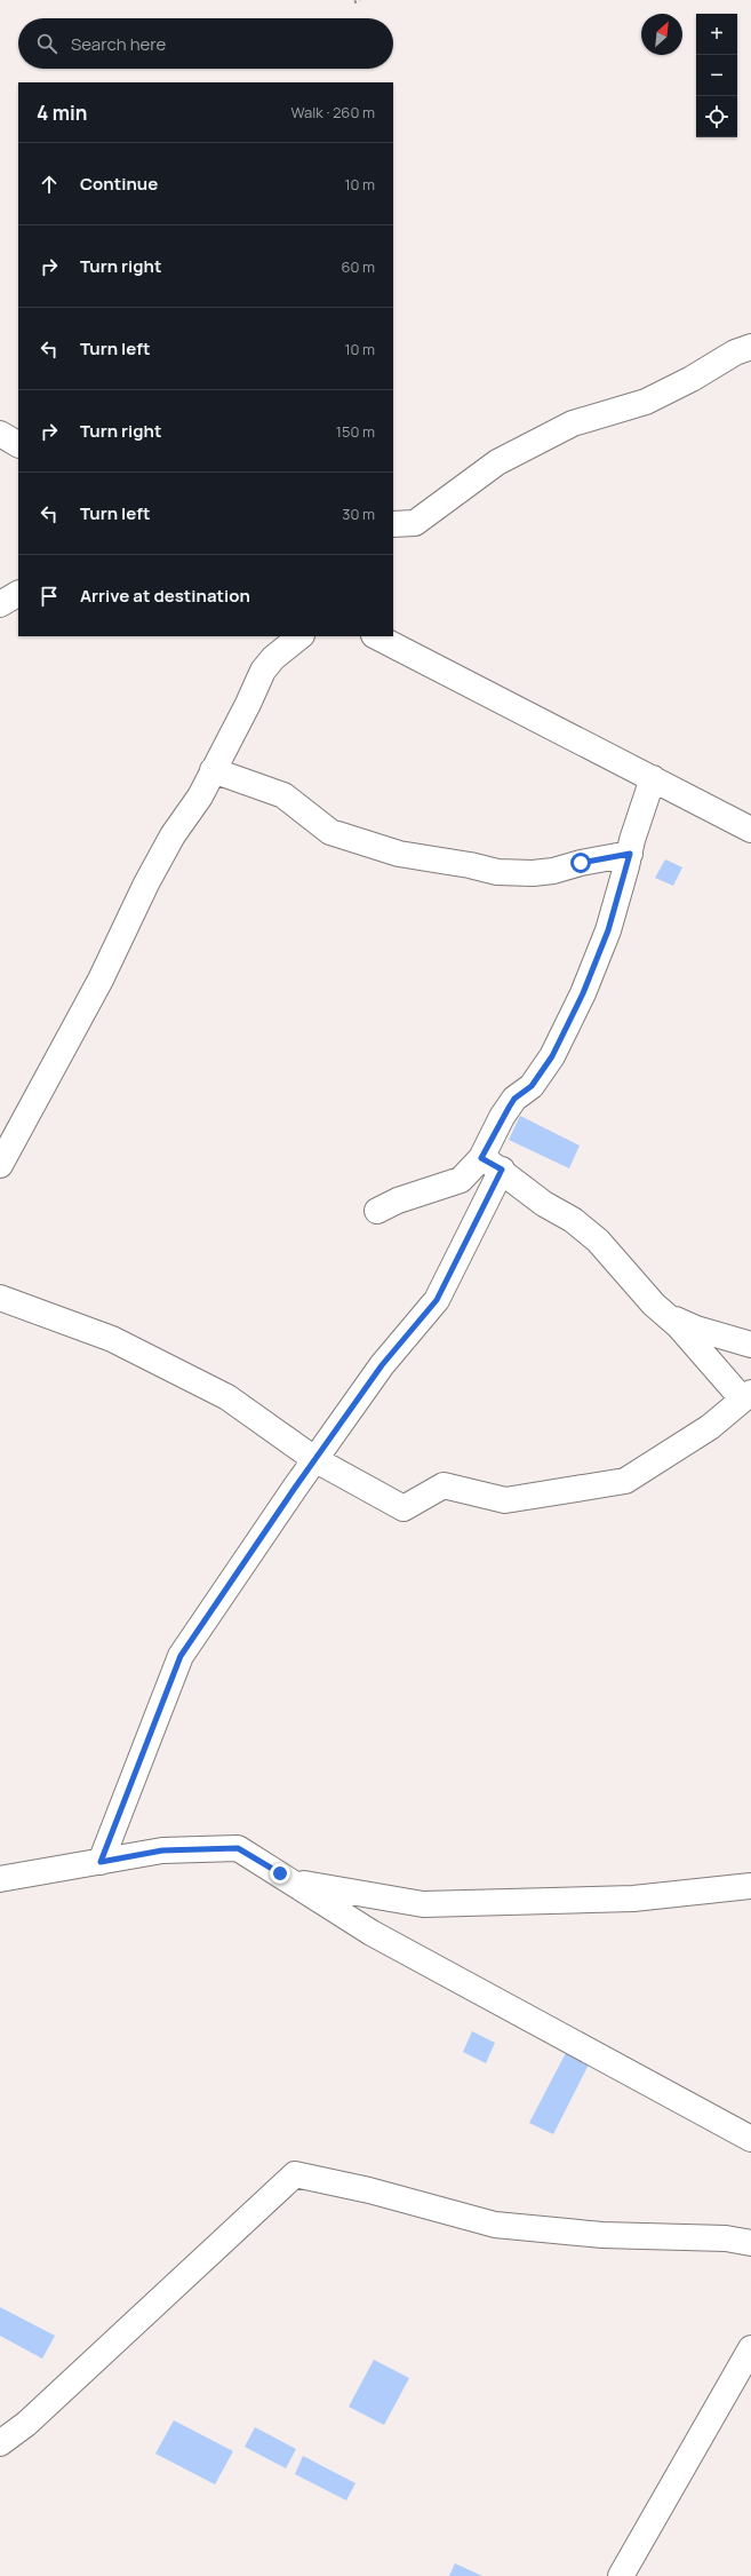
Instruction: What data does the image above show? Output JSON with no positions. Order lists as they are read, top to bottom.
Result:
{
  "north": "top right",
  "page": {
    "map_buttons": ["+", "−"],
    "search": "Search here",
    "heading": ["4 min", "Walk · 260 m"],
    "list": [
      ["Continue", "10 m"],
      ["Turn right", "60 m"],
      ["Turn left", "10 m"],
      ["Turn right", "150 m"],
      ["Turn left", "30 m"],
      "Arrive at destination"
    ]
  }
}
